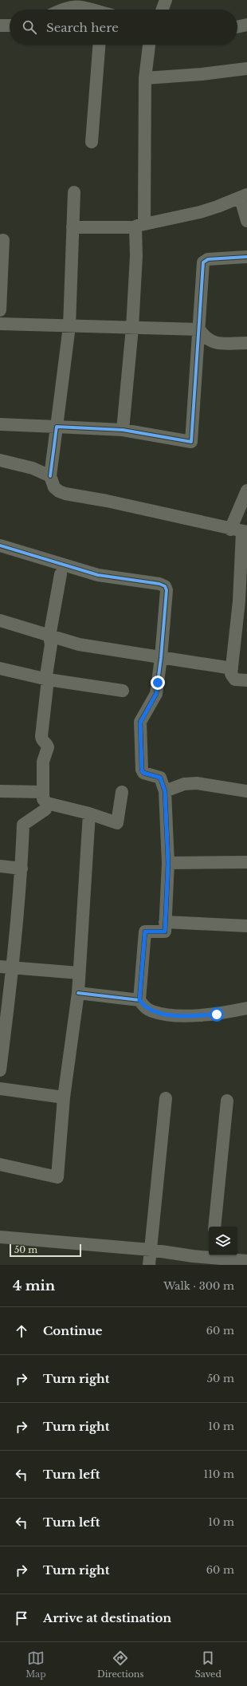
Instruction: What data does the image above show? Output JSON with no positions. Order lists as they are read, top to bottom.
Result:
{
  "scale_bar": "50 m",
  "page": {
    "search": "Search here",
    "scale": "50 m",
    "heading": ["4 min", "Walk · 300 m"],
    "list": [
      ["Continue", "60 m"],
      ["Turn right", "50 m"],
      ["Turn right", "10 m"],
      ["Turn left", "110 m"],
      ["Turn left", "10 m"],
      ["Turn right", "60 m"],
      "Arrive at destination"
    ],
    "nav": ["Map", "Directions", "Saved"]
  }
}
